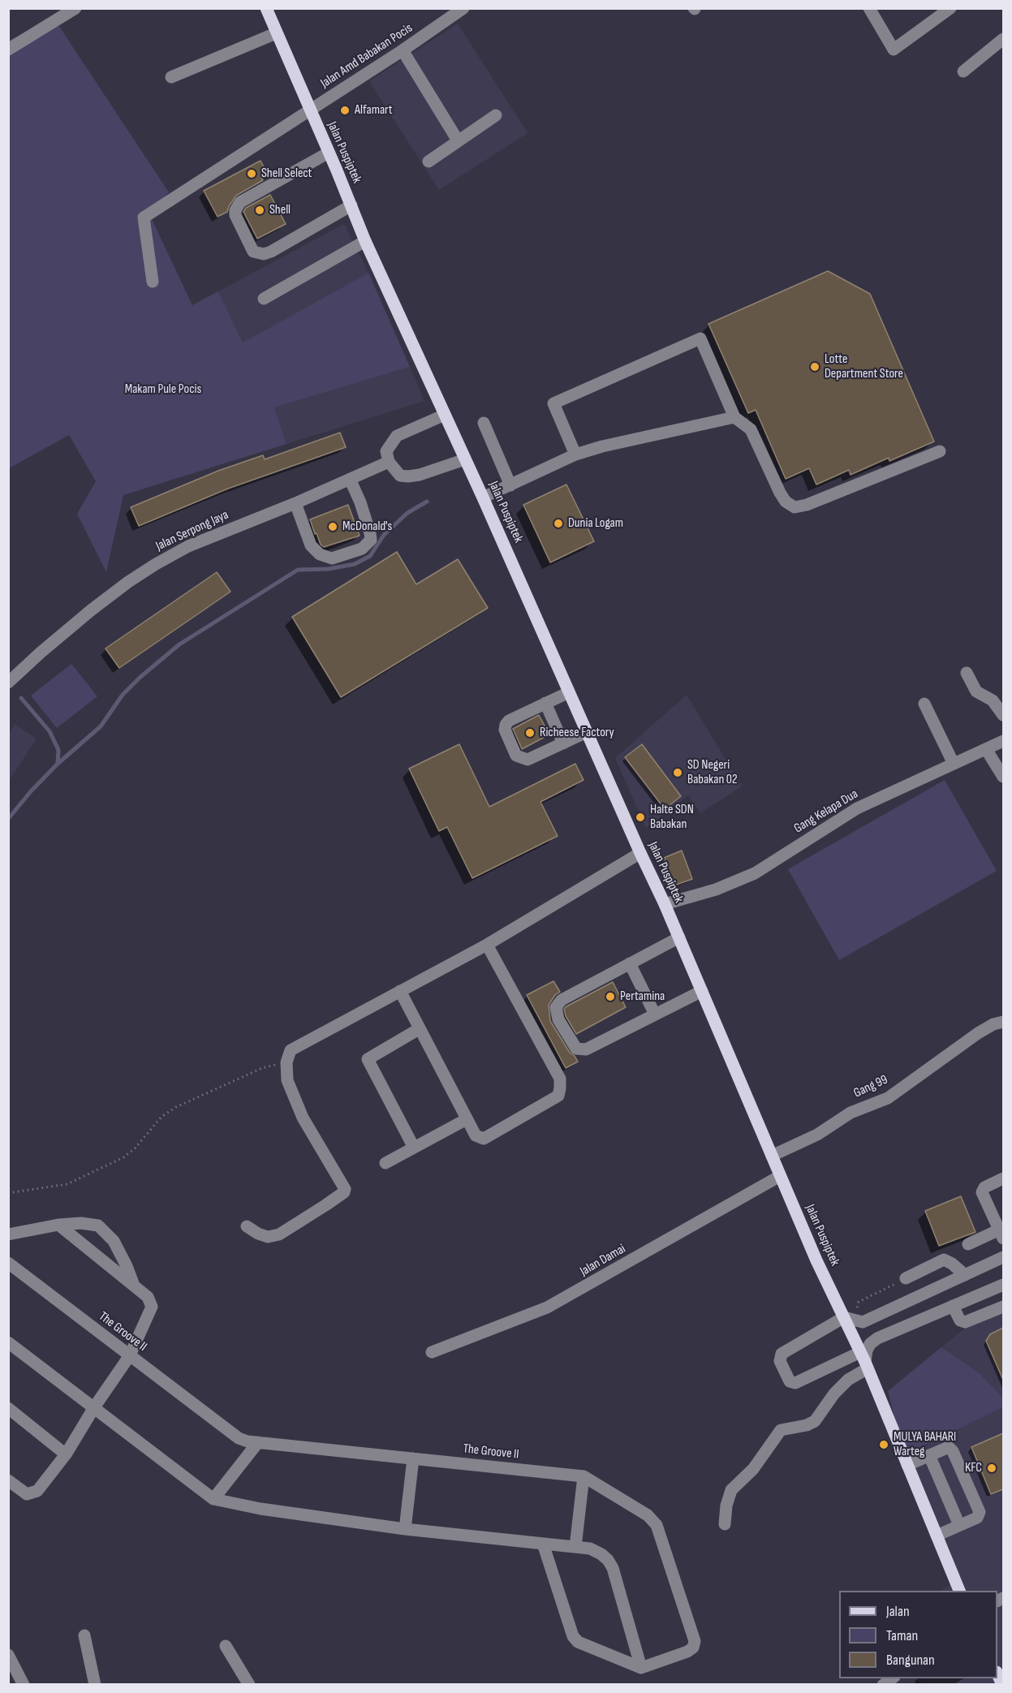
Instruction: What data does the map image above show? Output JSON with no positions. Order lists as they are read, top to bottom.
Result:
{
  "streets": {
    "main road": ["Jalan Puspiptek"],
    "street": [
      "Jalan Amd Babakan Pocis",
      "Jalan Serpong Jaya",
      "Gang Kelapa Dua",
      "Gang 99",
      "Jalan Damai",
      "The Groove II"
    ]
  },
  "crossings": [
    ["Jalan Amd Babakan Pocis", "Jalan Puspiptek"],
    ["Jalan Puspiptek", "Gang Kelapa Dua"],
    ["Jalan Puspiptek", "Gang 99"],
    ["Jalan Puspiptek", "Jalan Damai"]
  ],
  "parks": ["Makam Pule Pocis"],
  "places": [
    "Alfamart",
    "Shell Select",
    "Shell",
    "Lotte Department Store",
    "Dunia Logam",
    "McDonald's",
    "Richeese Factory",
    "SD Negeri Babakan 02",
    "Halte SDN Babakan",
    "Pertamina",
    "MULYA BAHARI Warteg",
    "KFC"
  ],
  "legend": ["Jalan", "Taman", "Bangunan"]
}
